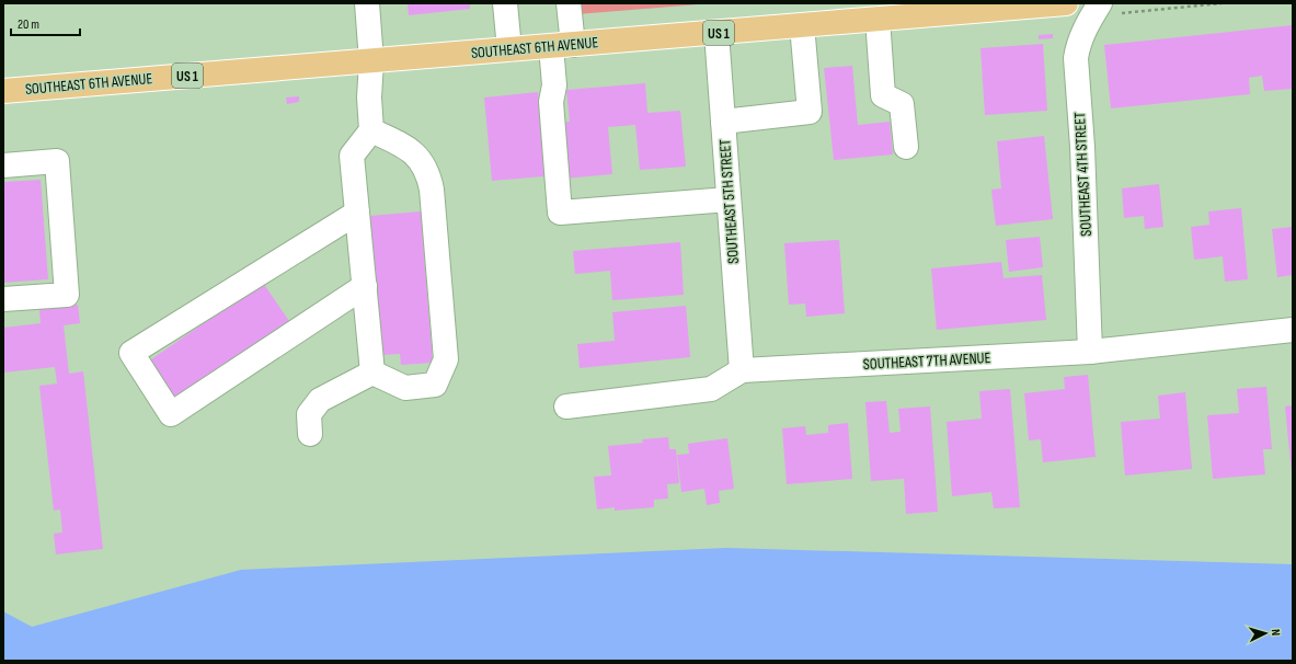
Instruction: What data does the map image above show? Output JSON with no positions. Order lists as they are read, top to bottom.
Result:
{
  "streets": {
    "main road": ["US 1", "SOUTHEAST 6TH AVENUE"],
    "street": ["SOUTHEAST 4TH STREET", "SOUTHEAST 5TH STREET", "SOUTHEAST 7TH AVENUE"]
  },
  "crossings": [
    ["SOUTHEAST 6TH AVENUE", "SOUTHEAST 5TH STREET"],
    ["SOUTHEAST 4TH STREET", "SOUTHEAST 7TH AVENUE"],
    ["SOUTHEAST 5TH STREET", "SOUTHEAST 7TH AVENUE"]
  ],
  "scale_bar": "20 m",
  "north": "right"
}
